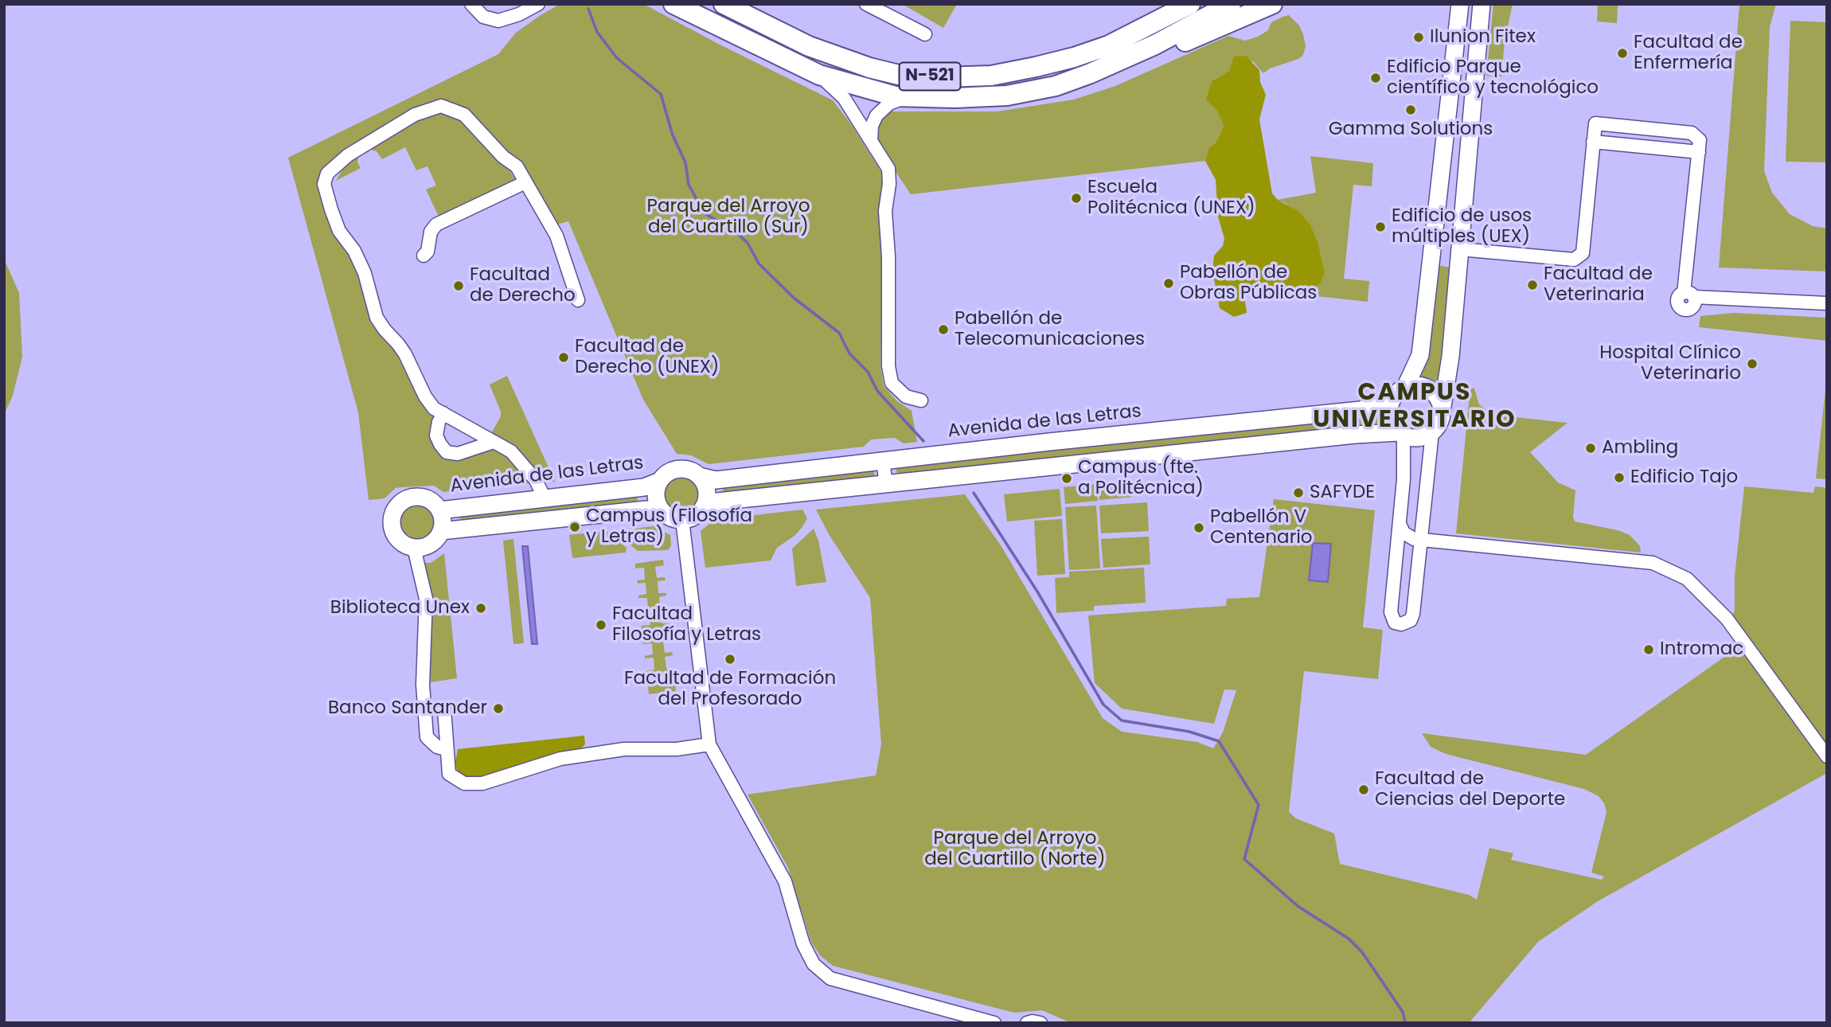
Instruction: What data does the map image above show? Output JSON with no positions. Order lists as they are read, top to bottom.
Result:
{
  "streets": {
    "highway": ["N-521"],
    "main road": ["Avenida de las Letras"]
  },
  "districts": ["CAMPUS UNIVERSITARIO"],
  "parks": ["Parque del Arroyo del Cuartillo (Sur)", "Parque del Arroyo del Cuartillo (Norte)"],
  "places": [
    "Ilunion Fitex",
    "Facultad de Enfermería",
    "Edificio Parque científico y tecnológico",
    "Gamma Solutions",
    "Escuela Politécnica (UNEX)",
    "Edificio de usos múltiples (UEX)",
    "Pabellón de Obras Públicas",
    "Facultad de Veterinaria",
    "Facultad de Derecho",
    "Pabellón de Telecomunicaciones",
    "Facultad de Derecho (UNEX)",
    "Hospital Clínico Veterinario",
    "Ambling",
    "Edificio Tajo",
    "Campus (fte. a Politécnica)",
    "SAFYDE",
    "Campus (Filosofía y Letras)",
    "Pabellón V Centenario",
    "Biblioteca Unex",
    "Facultad Filosofía y Letras",
    "Intromac",
    "Facultad de Formación del Profesorado",
    "Banco Santander",
    "Facultad de Ciencias del Deporte"
  ]
}
